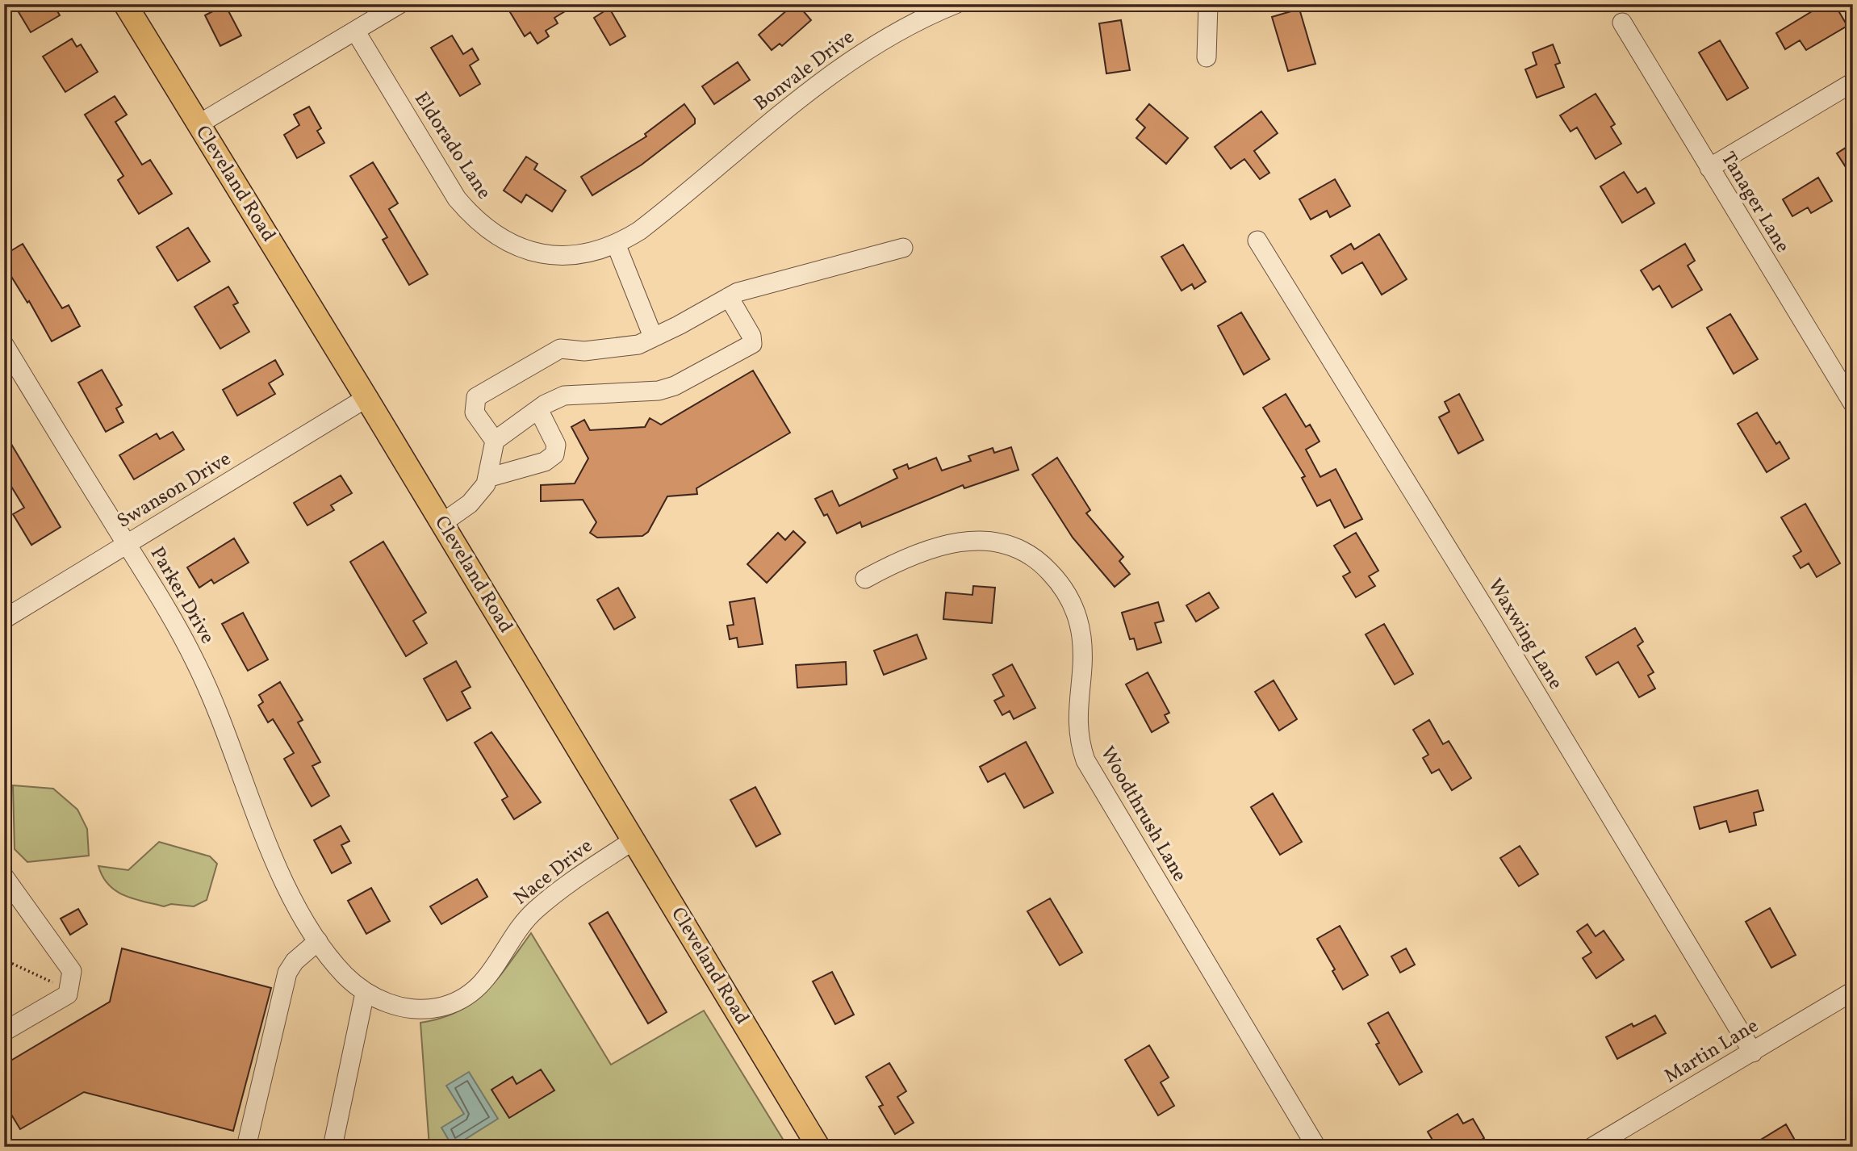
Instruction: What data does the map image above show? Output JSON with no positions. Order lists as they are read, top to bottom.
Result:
{
  "streets": {
    "main road": ["Cleveland Road"],
    "street": [
      "Bonvale Drive",
      "Eldorado Lane",
      "Tanager Lane",
      "Swanson Drive",
      "Parker Drive",
      "Waxwing Lane",
      "Woodthrush Lane",
      "Nace Drive",
      "Martin Lane"
    ]
  },
  "crossings": [
    ["Bonvale Drive", "Eldorado Lane"],
    ["Cleveland Road", "Swanson Drive"],
    ["Cleveland Road", "Nace Drive"],
    ["Swanson Drive", "Parker Drive"],
    ["Parker Drive", "Nace Drive"],
    ["Waxwing Lane", "Martin Lane"]
  ]
}
